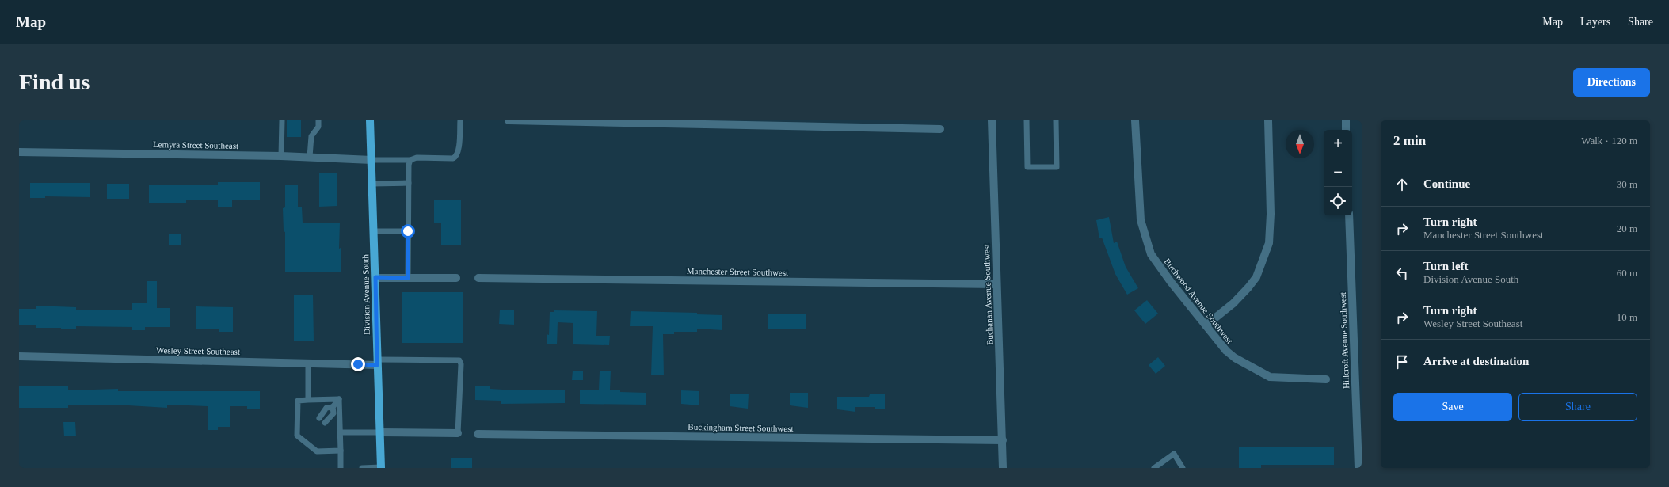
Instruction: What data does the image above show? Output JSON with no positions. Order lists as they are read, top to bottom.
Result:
{
  "streets": {
    "main road": ["Division Avenue South"],
    "street": [
      "Lemyra Street Southeast",
      "Manchester Street Southwest",
      "Buchanan Avenue Southwest",
      "Birchwood Avenue Southwest",
      "Hillcroft Avenue Southwest",
      "Wesley Street Southeast",
      "Buckingham Street Southwest"
    ]
  },
  "crossings": [
    ["Lemyra Street Southeast", "Division Avenue South"],
    ["Manchester Street Southwest", "Buchanan Avenue Southwest"],
    ["Division Avenue South", "Wesley Street Southeast"],
    ["Buchanan Avenue Southwest", "Buckingham Street Southwest"]
  ],
  "north": "bottom",
  "page": {
    "header": "Map",
    "nav": ["Map", "Layers", "Share"],
    "buttons": [
      "Directions",
      ["Save", "Share"]
    ],
    "title": "Find us",
    "heading": ["2 min", "Walk · 120 m"],
    "map_buttons": ["+", "−"],
    "list": [
      ["Continue", "30 m"],
      ["Turn right", "Manchester Street Southwest", "20 m"],
      ["Turn left", "Division Avenue South", "60 m"],
      ["Turn right", "Wesley Street Southeast", "10 m"],
      "Arrive at destination"
    ]
  }
}
